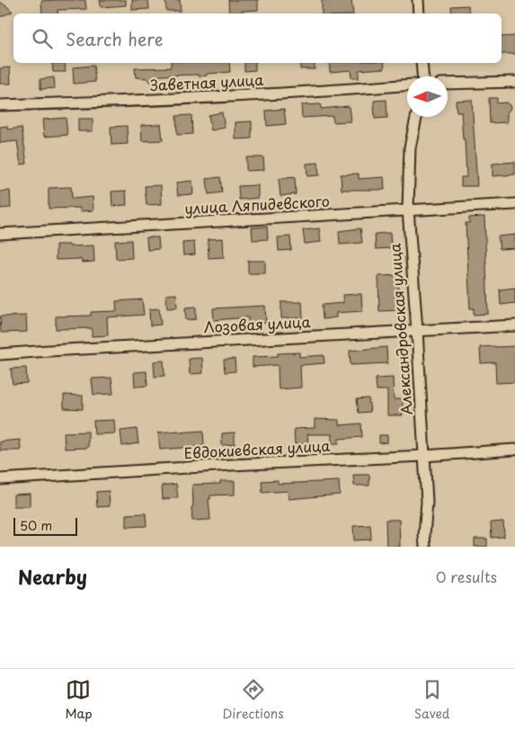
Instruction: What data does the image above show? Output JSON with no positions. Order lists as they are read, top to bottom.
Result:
{
  "streets": {
    "street": [
      "Заветная улица",
      "улица Ляпидевского",
      "Лозовая улица",
      "Александровская улица",
      "Евдокиевская улица"
    ]
  },
  "crossings": [
    ["улица Ляпидевского", "Александровская улица"],
    ["Лозовая улица", "Александровская улица"],
    ["Александровская улица", "Евдокиевская улица"]
  ],
  "scale_bar": "50 m",
  "north": "left",
  "page": {
    "search": "Search here",
    "scale": "50 m",
    "heading": ["Nearby", "0 results"],
    "nav": ["Map", "Directions", "Saved"]
  }
}
